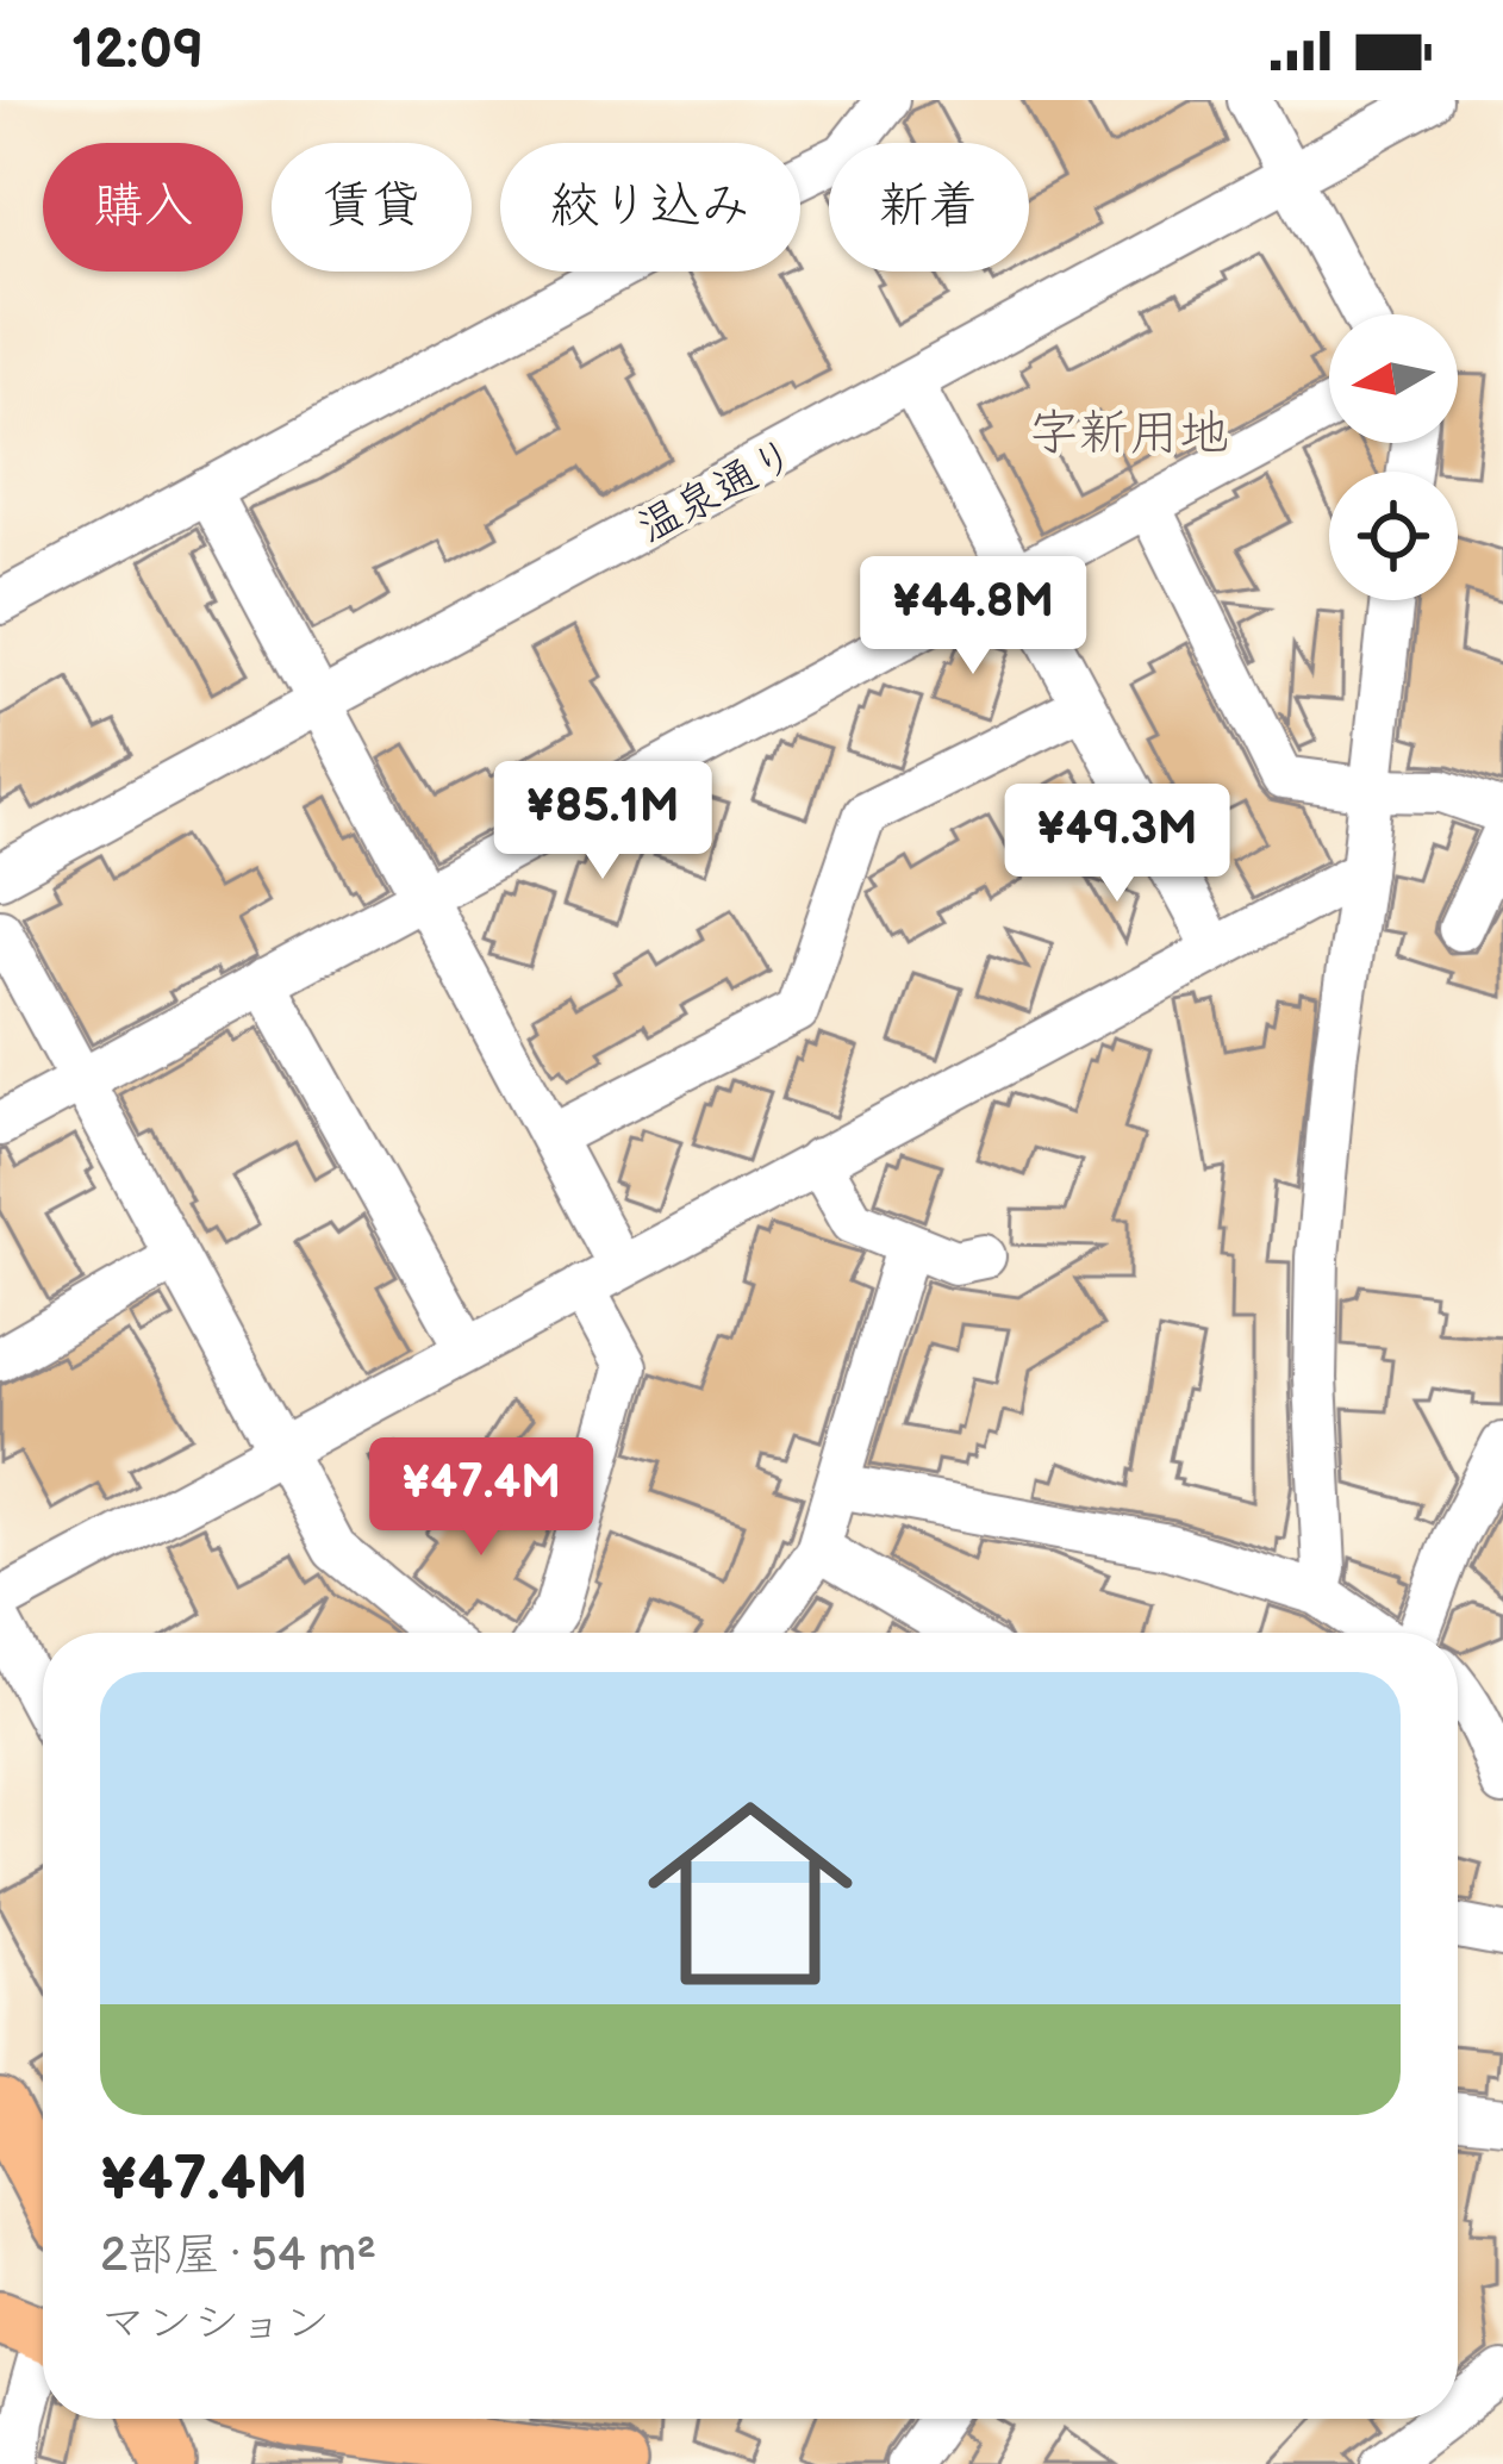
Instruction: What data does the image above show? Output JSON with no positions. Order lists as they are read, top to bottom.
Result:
{
  "streets": {
    "street": ["温泉通り"]
  },
  "districts": ["字新用地"],
  "north": "left",
  "page": {
    "status": "12:09",
    "chip": [
      "購入",
      "賃貸",
      "絞り込み",
      "新着"
    ],
    "price": [
      "¥44.8M",
      "¥85.1M",
      "¥49.3M",
      "¥47.4M"
    ],
    "list": [
      {
        "name": "¥47.4M",
        "note": "2部屋 · 54 m² · マンション"
      }
    ]
  }
}
